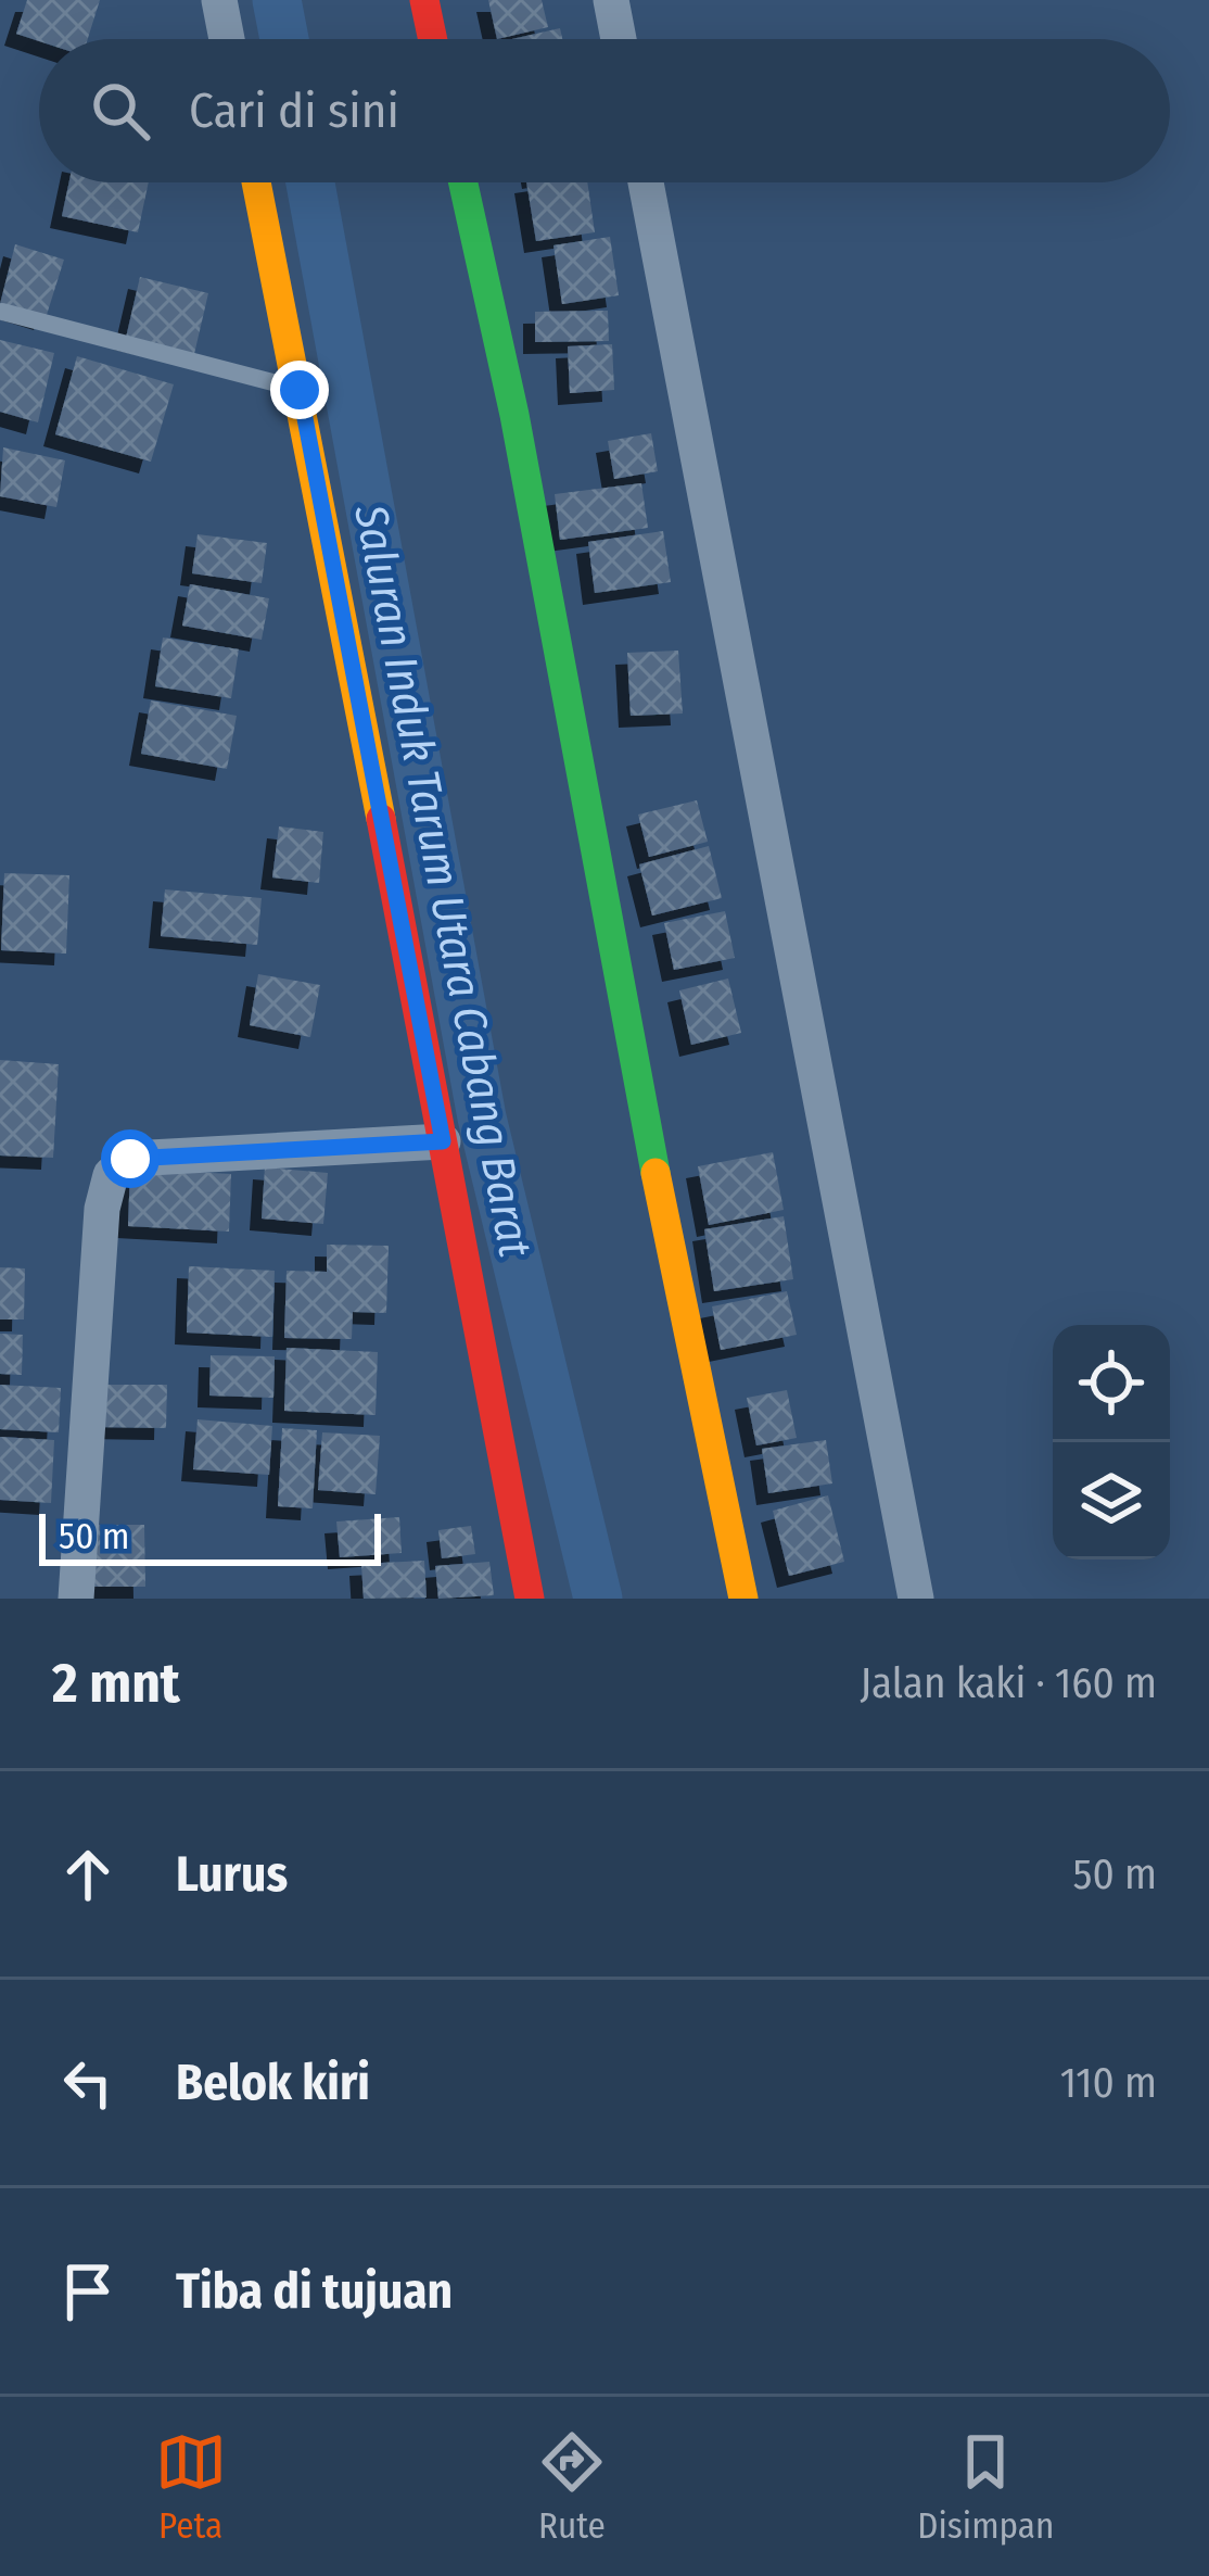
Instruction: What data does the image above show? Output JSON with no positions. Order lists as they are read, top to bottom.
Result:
{
  "water": ["Saluran Induk Tarum Utara Cabang Barat"],
  "scale_bar": "50 m",
  "page": {
    "search": "Cari di sini",
    "scale": "50 m",
    "heading": ["2 mnt", "Jalan kaki · 160 m"],
    "list": [
      ["Lurus", "50 m"],
      ["Belok kiri", "110 m"],
      "Tiba di tujuan"
    ],
    "nav": ["Peta", "Rute", "Disimpan"]
  }
}
